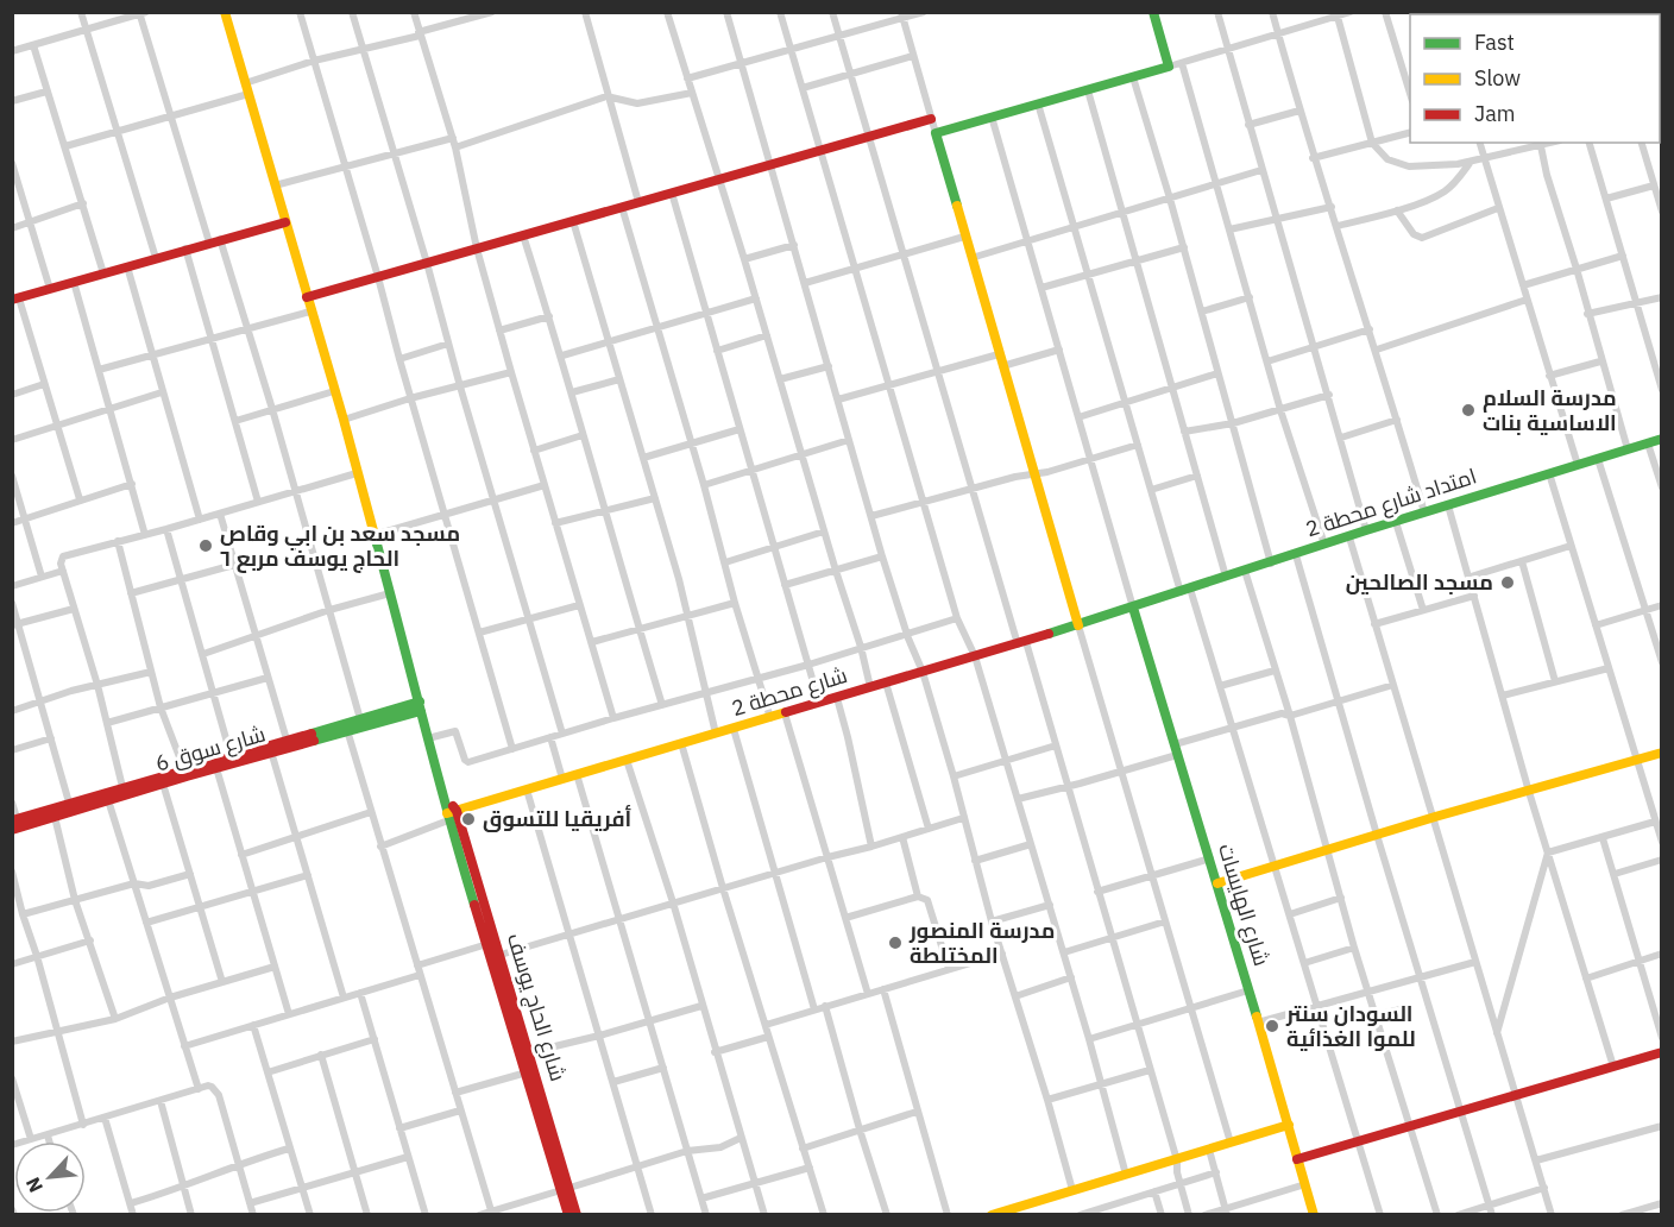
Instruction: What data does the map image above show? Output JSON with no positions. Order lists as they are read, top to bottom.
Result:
{
  "streets": {
    "street": [
      "امتداد شارع محطة 2",
      "شارع محطة 2",
      "شارع سوق 6",
      "شارع الهايسات",
      "شارع الحاج يوسف"
    ]
  },
  "crossings": [
    ["امتداد شارع محطة 2", "شارع محطة 2"],
    ["امتداد شارع محطة 2", "شارع الهايسات"],
    ["شارع محطة 2", "شارع الهايسات"],
    ["شارع محطة 2", "شارع الحاج يوسف"]
  ],
  "places": [
    "مدرسة السلام الاساسية بنات",
    "مسجد سعد بن ابي وقاص الحاج يوسف مربع ٦",
    "مسجد الصالحين",
    "أفريقيا للتسوق",
    "مدرسة المنصور المختلطة",
    "السودان سنتر للموا الغذائية"
  ],
  "legend": ["Fast", "Slow", "Jam"],
  "north": "bottom left"
}
